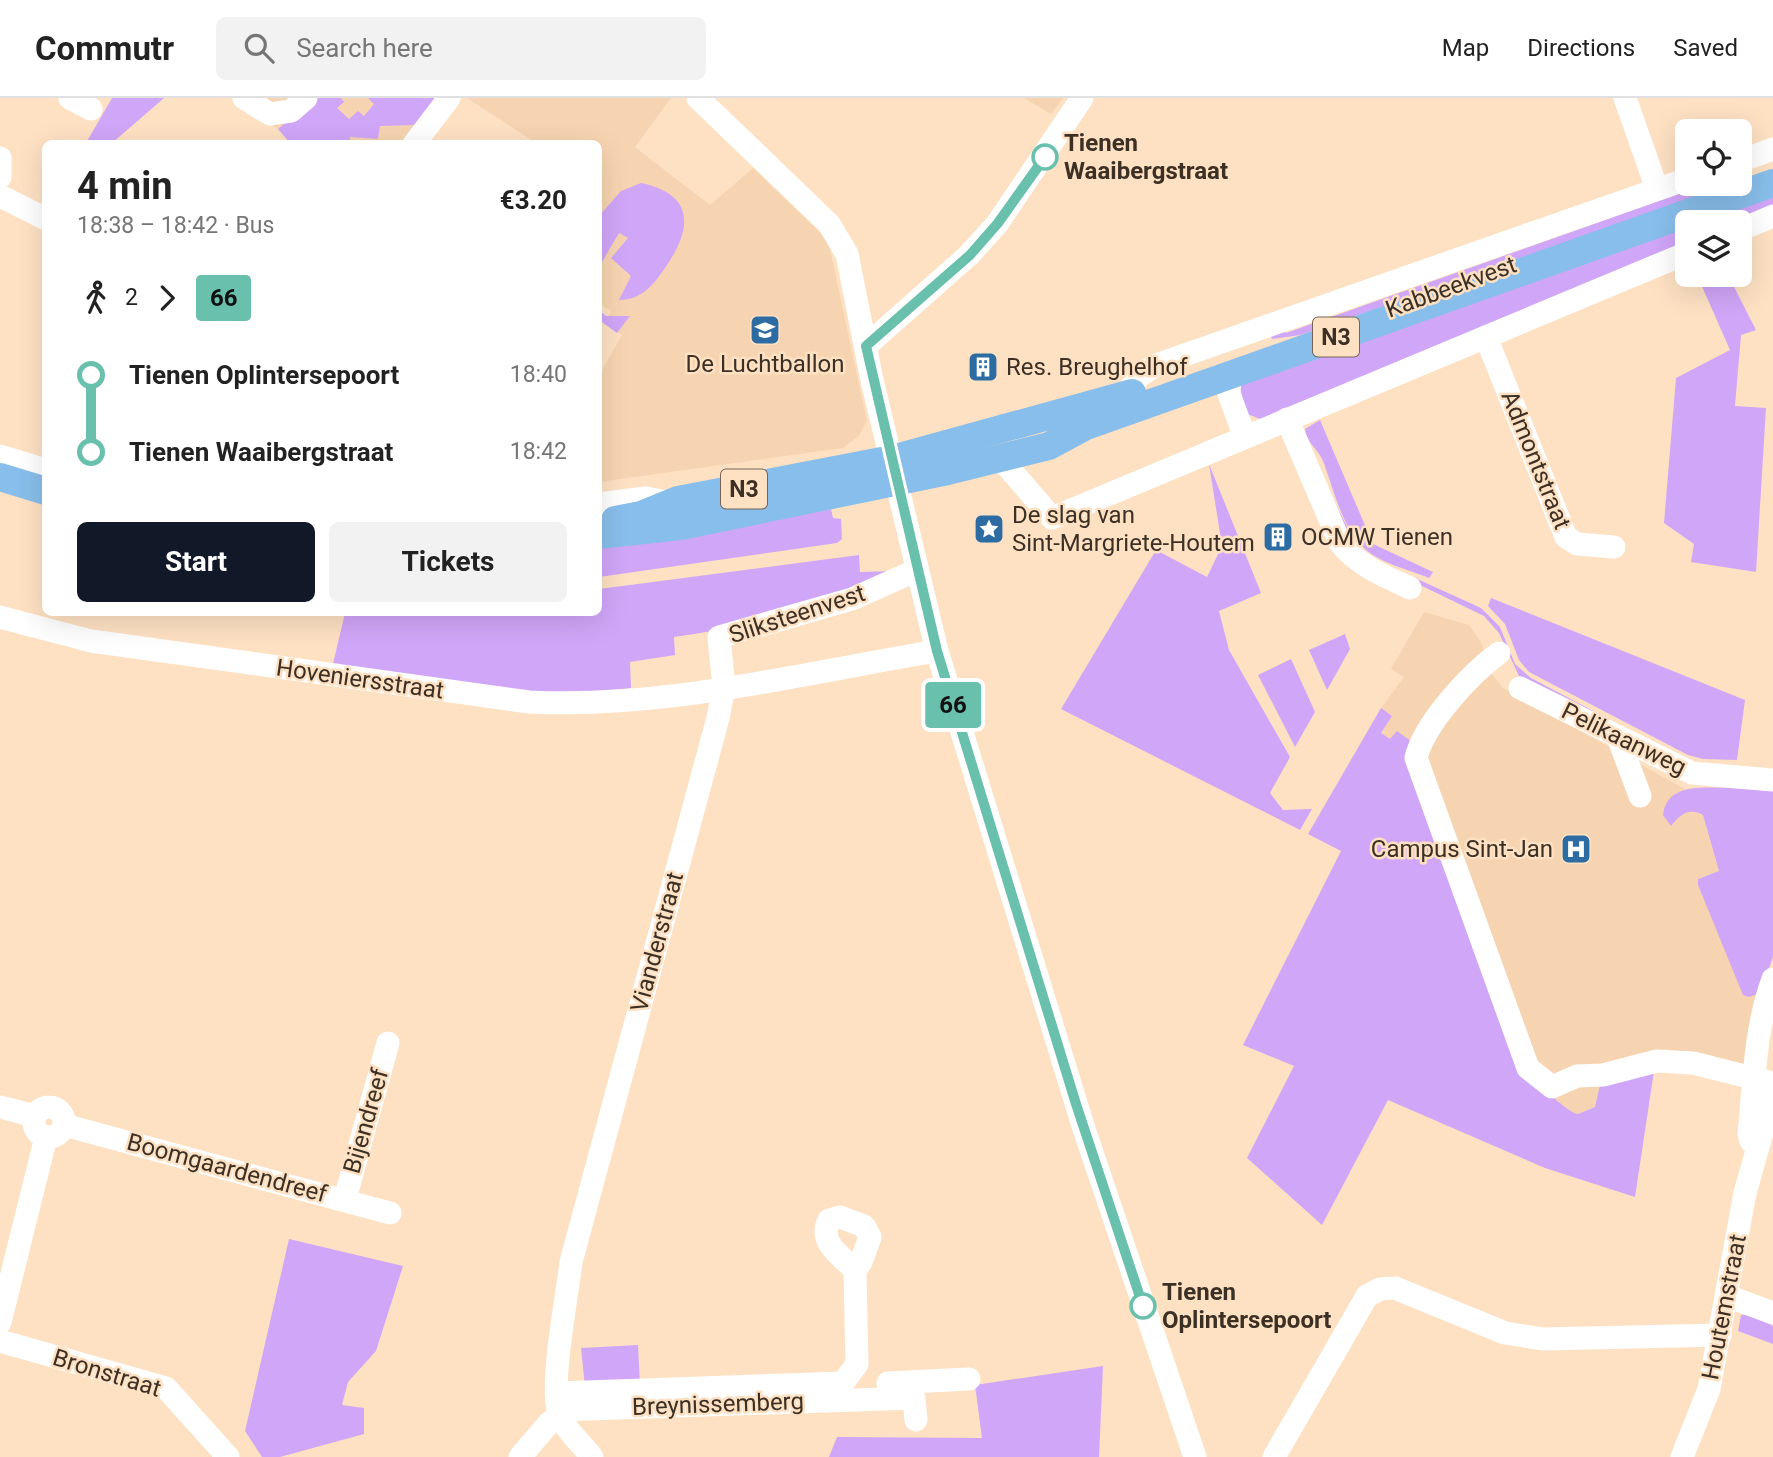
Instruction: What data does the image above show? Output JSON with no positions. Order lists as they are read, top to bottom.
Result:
{
  "streets": {
    "main road": ["Kabbeekvest", "N3"],
    "street": [
      "Admontstraat",
      "Sliksteenvest",
      "Hoveniersstraat",
      "Pelikaanweg",
      "Vianderstraat",
      "Bijendreef",
      "Boomgaardendreef",
      "Houtemstraat",
      "Bronstraat",
      "Breynissemberg"
    ]
  },
  "crossings": [
    ["Kabbeekvest", "N3"],
    ["Sliksteenvest", "Hoveniersstraat"],
    ["Sliksteenvest", "Vianderstraat"],
    ["Hoveniersstraat", "Vianderstraat"],
    ["Vianderstraat", "Breynissemberg"],
    ["Bijendreef", "Boomgaardendreef"]
  ],
  "places": {
    "other": ["Tienen Waaibergstraat", "Tienen Oplintersepoort"],
    "school or university": ["De Luchtballon"],
    "building": ["Res. Breughelhof", "OCMW Tienen"],
    "place": ["De slag van Sint-Margriete-Houtem"],
    "hospital": ["Campus Sint-Jan"]
  },
  "lines": ["bus line 66"],
  "page": {
    "header": "Commutr",
    "search": "Search here",
    "nav": ["Map", "Directions", "Saved"],
    "on_map": "66",
    "heading": ["4 min", "18:38 – 18:42 · Bus", "€3.20"],
    "legs": ["2", "66"],
    "list": [
      {
        "name": "Tienen Oplintersepoort",
        "value": "18:40"
      },
      {
        "name": "Tienen Waaibergstraat",
        "value": "18:42"
      }
    ],
    "buttons": ["Start", "Tickets"]
  }
}
